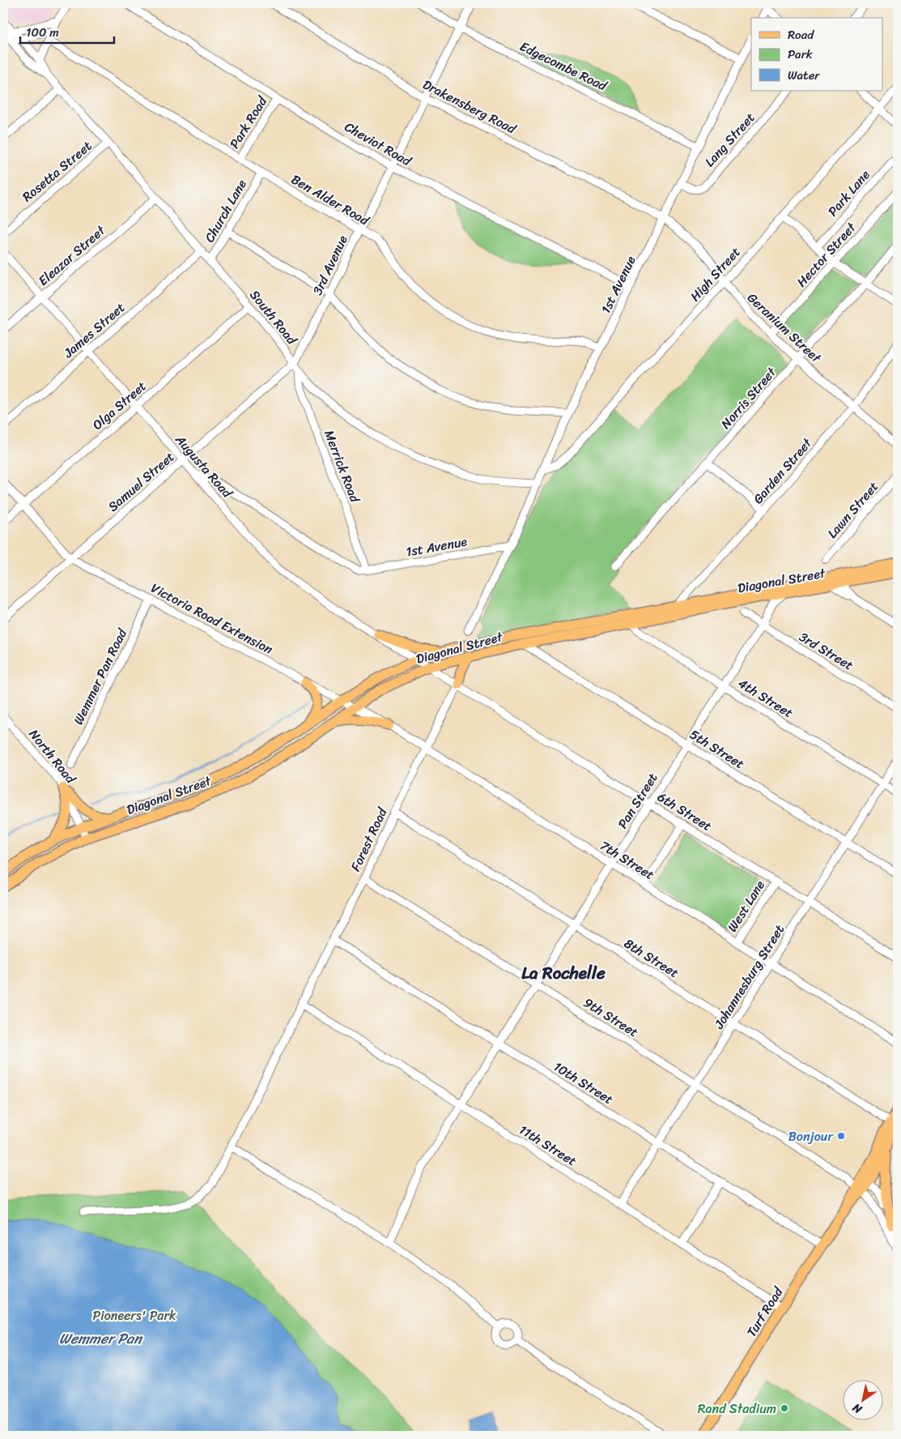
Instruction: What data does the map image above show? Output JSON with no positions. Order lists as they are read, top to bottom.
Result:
{
  "streets": {
    "main road": ["Diagonal Street", "Turf Road"],
    "street": [
      "Edgecombe Road",
      "Drakensberg Road",
      "Park Road",
      "Lang Street",
      "Cheviot Road",
      "Rosetta Street",
      "Park Lane",
      "Ben Alder Road",
      "Church Lane",
      "Hector Street",
      "Eleazar Street",
      "3rd Avenue",
      "High Street",
      "1st Avenue",
      "South Road",
      "Geranium Street",
      "James Street",
      "Norris Street",
      "Olga Street",
      "Augusta Road",
      "Merrick Road",
      "Garden Street",
      "Samuel Street",
      "Lawn Street",
      "Victoria Road Extension",
      "3rd Street",
      "Wemmer Pan Road",
      "4th Street",
      "5th Street",
      "North Road",
      "Pan Street",
      "6th Street",
      "Forest Road",
      "7th Street",
      "West Lane",
      "8th Street",
      "Johannesburg Street",
      "9th Street",
      "10th Street",
      "11th Street"
    ]
  },
  "crossings": [
    ["Edgecombe Road", "3rd Avenue"],
    ["Edgecombe Road", "1st Avenue"],
    ["Drakensberg Road", "3rd Avenue"],
    ["Drakensberg Road", "1st Avenue"],
    ["Drakensberg Road", "Geranium Street"],
    ["Park Road", "Cheviot Road"],
    ["Park Road", "Ben Alder Road"],
    ["Lang Street", "1st Avenue"],
    ["Cheviot Road", "3rd Avenue"],
    ["Cheviot Road", "1st Avenue"],
    ["Rosetta Street", "South Road"],
    ["Ben Alder Road", "Church Lane"],
    ["Ben Alder Road", "3rd Avenue"],
    ["Ben Alder Road", "1st Avenue"],
    ["Church Lane", "South Road"],
    ["Hector Street", "Geranium Street"],
    ["Eleazar Street", "South Road"],
    ["Eleazar Street", "Augusta Road"],
    ["3rd Avenue", "South Road"],
    ["3rd Avenue", "Merrick Road"],
    ["3rd Avenue", "Samuel Street"],
    ["High Street", "1st Avenue"],
    ["High Street", "Geranium Street"],
    ["1st Avenue", "South Road"],
    ["1st Avenue", "Geranium Street"],
    ["1st Avenue", "Merrick Road"],
    ["South Road", "James Street"],
    ["South Road", "Olga Street"],
    ["South Road", "Merrick Road"],
    ["South Road", "Samuel Street"],
    ["Geranium Street", "Norris Street"],
    ["Geranium Street", "Garden Street"],
    ["James Street", "Augusta Road"],
    ["Olga Street", "Augusta Road"],
    ["Augusta Road", "Samuel Street"],
    ["Augusta Road", "Diagonal Street"],
    ["Augusta Road", "6th Street"],
    ["Merrick Road", "Samuel Street"],
    ["Garden Street", "Diagonal Street"],
    ["Samuel Street", "Victoria Road Extension"],
    ["Diagonal Street", "Victoria Road Extension"],
    ["Diagonal Street", "4th Street"],
    ["Diagonal Street", "5th Street"],
    ["Diagonal Street", "North Road"],
    ["Diagonal Street", "Pan Street"],
    ["Diagonal Street", "6th Street"],
    ["Diagonal Street", "7th Street"],
    ["Victoria Road Extension", "Wemmer Pan Road"],
    ["Victoria Road Extension", "7th Street"],
    ["3rd Street", "Pan Street"],
    ["4th Street", "Pan Street"],
    ["4th Street", "Johannesburg Street"],
    ["5th Street", "Pan Street"],
    ["5th Street", "Johannesburg Street"],
    ["Pan Street", "6th Street"],
    ["Pan Street", "7th Street"],
    ["Pan Street", "8th Street"],
    ["Pan Street", "9th Street"],
    ["Pan Street", "10th Street"],
    ["Pan Street", "11th Street"],
    ["6th Street", "Forest Road"],
    ["6th Street", "West Lane"],
    ["6th Street", "Johannesburg Street"],
    ["Forest Road", "7th Street"],
    ["Forest Road", "8th Street"],
    ["Forest Road", "9th Street"],
    ["Forest Road", "10th Street"],
    ["Forest Road", "11th Street"],
    ["7th Street", "West Lane"],
    ["7th Street", "Johannesburg Street"],
    ["8th Street", "Johannesburg Street"],
    ["8th Street", "Turf Road"],
    ["Johannesburg Street", "9th Street"],
    ["Johannesburg Street", "10th Street"],
    ["Johannesburg Street", "11th Street"],
    ["9th Street", "Turf Road"],
    ["10th Street", "Turf Road"],
    ["11th Street", "Turf Road"]
  ],
  "districts": ["La Rochelle"],
  "water": ["Wemmer Pan"],
  "parks": ["Pioneers' Park"],
  "places": ["Bonjour", "Rand Stadium"],
  "legend": ["Road", "Park", "Water"],
  "scale_bar": "100 m",
  "north": "bottom left"
}
